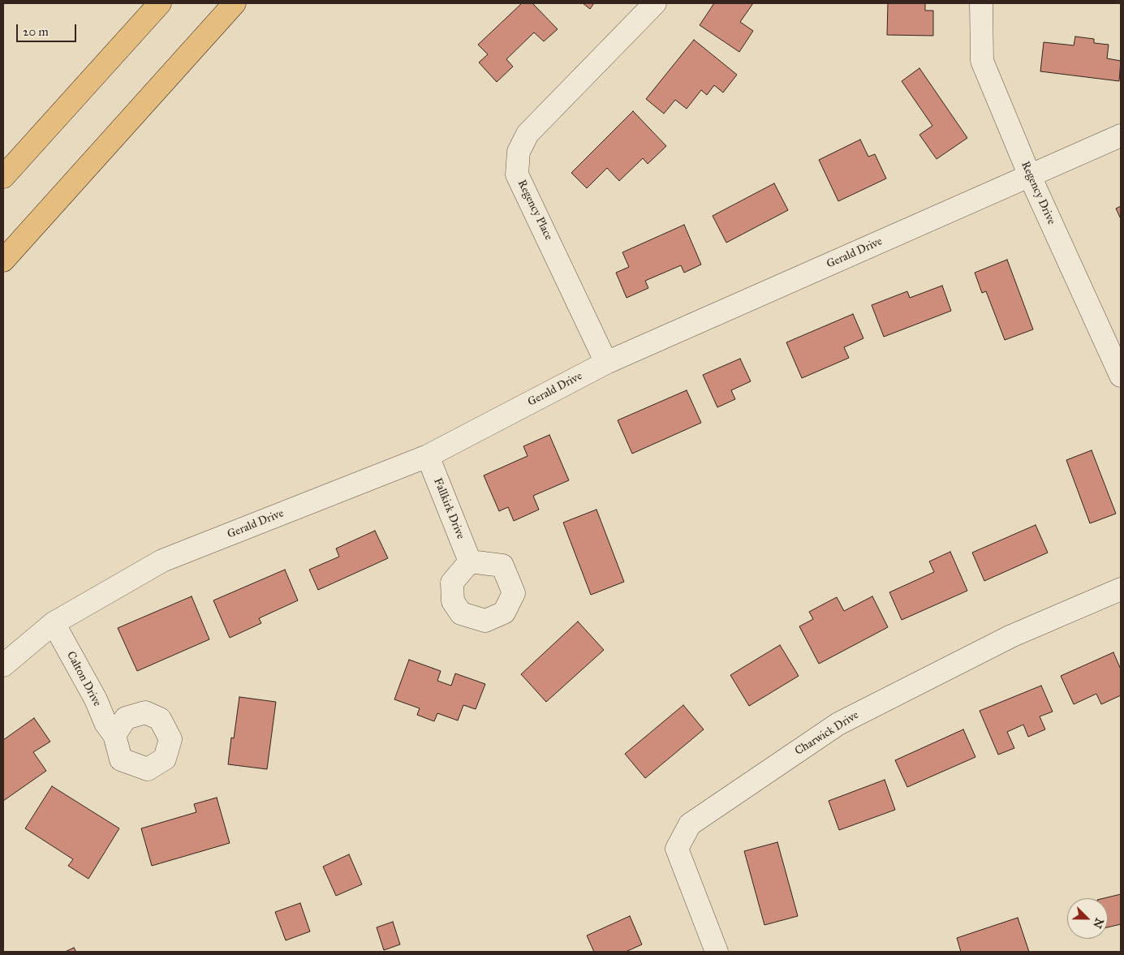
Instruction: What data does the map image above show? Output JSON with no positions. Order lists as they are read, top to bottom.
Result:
{
  "streets": {
    "street": [
      "Regency Drive",
      "Regency Place",
      "Gerald Drive",
      "Fallkirk Drive",
      "Calton Drive",
      "Charwick Drive"
    ]
  },
  "crossings": [
    ["Regency Drive", "Gerald Drive"],
    ["Regency Place", "Gerald Drive"],
    ["Gerald Drive", "Fallkirk Drive"],
    ["Gerald Drive", "Calton Drive"]
  ],
  "scale_bar": "20 m",
  "north": "bottom right"
}
